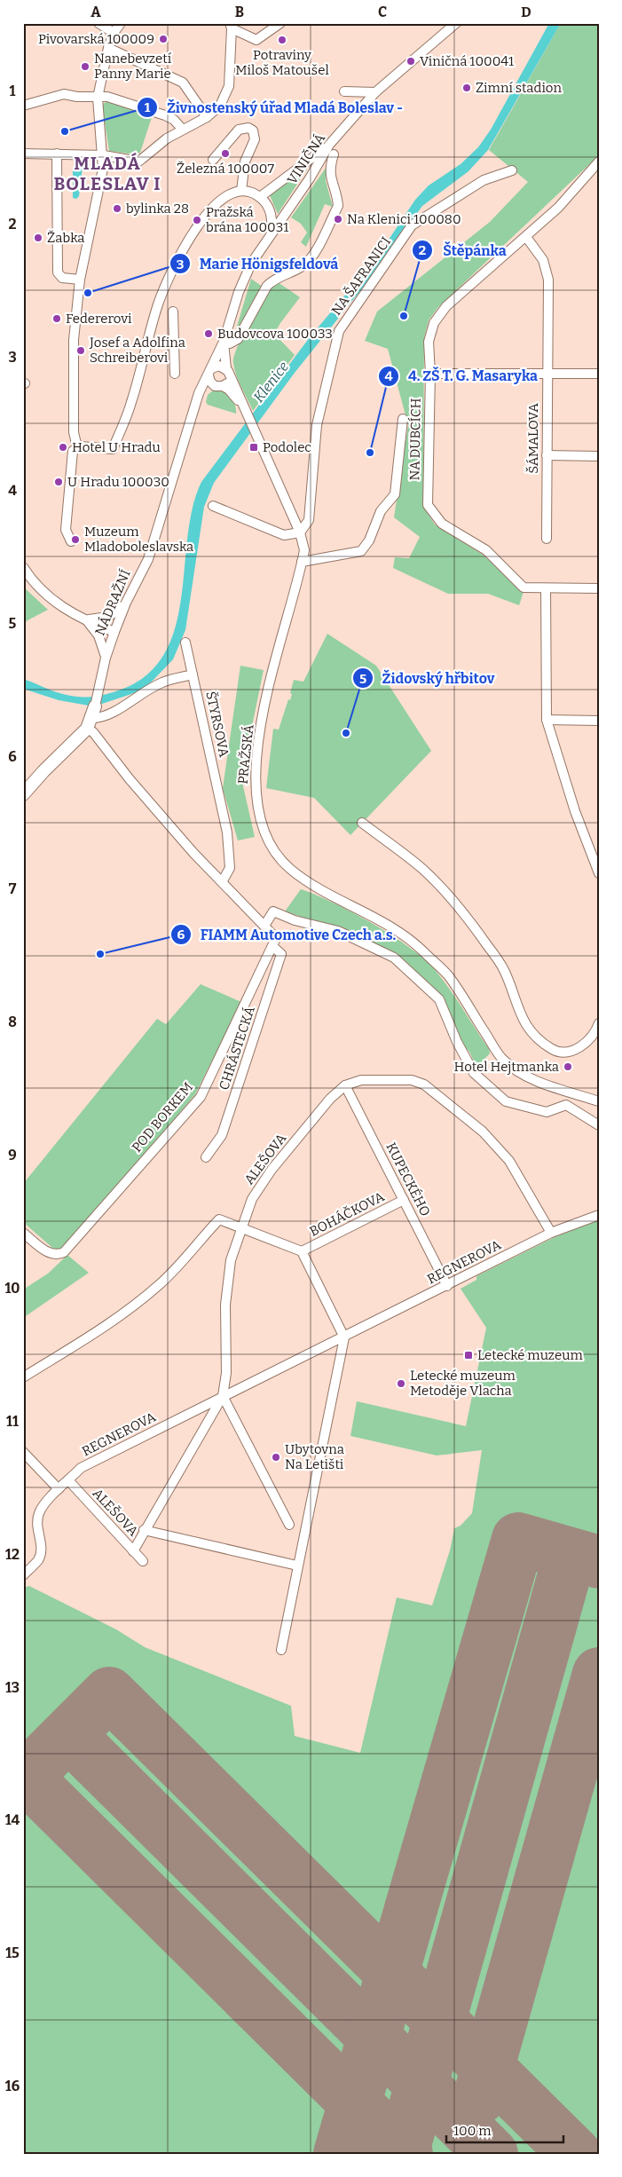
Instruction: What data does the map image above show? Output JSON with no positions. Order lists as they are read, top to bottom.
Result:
{
  "streets": {
    "street": [
      "VINIČNÁ",
      "NA ŠAFRANICI",
      "ŠÁMALOVA",
      "NA DUBCÍCH",
      "NÁDRAŽNÍ",
      "ŠTYRSOVA",
      "PRAŽSKÁ",
      "CHRÁSTECKÁ",
      "POD BORKEM",
      "ALEŠOVA",
      "KUPECKÉHO",
      "BOHÁČKOVA",
      "REGNEROVA"
    ]
  },
  "crossings": [
    ["VINIČNÁ", "NÁDRAŽNÍ"],
    ["VINIČNÁ", "PRAŽSKÁ"],
    ["NA ŠAFRANICI", "PRAŽSKÁ"],
    ["ŠÁMALOVA", "NA DUBCÍCH"],
    ["NÁDRAŽNÍ", "PRAŽSKÁ"],
    ["CHRÁSTECKÁ", "POD BORKEM"],
    ["ALEŠOVA", "KUPECKÉHO"],
    ["ALEŠOVA", "BOHÁČKOVA"],
    ["ALEŠOVA", "REGNEROVA"],
    ["KUPECKÉHO", "BOHÁČKOVA"],
    ["KUPECKÉHO", "REGNEROVA"],
    ["BOHÁČKOVA", "REGNEROVA"]
  ],
  "districts": ["MLADÁ BOLESLAV I"],
  "water": ["Klenice"],
  "places": {
    "other": [
      "Pivovarská 100009",
      "Potraviny Miloš Matoušel",
      "Viničná 100041",
      "Nanebevzetí Panny Marie",
      "Zimní stadion",
      "Živnostenský úřad Mladá Boleslav -",
      "Železná 100007",
      "bylinka 28",
      "Na Klenici 100080",
      "Pražská brána 100031",
      "Žabka",
      "Marie Hönigsfeldová",
      "Štěpánka",
      "Federerovi",
      "Budovcova 100033",
      "Josef a Adolfina Schreiberovi",
      "Hotel U Hradu",
      "4. ZŠ T. G. Masaryka",
      "U Hradu 100030",
      "Muzeum Mladoboleslavska",
      "Židovský hřbitov",
      "FIAMM Automotive Czech a.s.",
      "Hotel Hejtmanka",
      "Letecké muzeum Metoděje Vlacha",
      "Ubytovna Na Letišti"
    ],
    "transit": ["Podolec", "Letecké muzeum"]
  },
  "scale_bar": "100 m",
  "grid": {
    "columns": [
      "A",
      "B",
      "C",
      "D"
    ],
    "rows": [
      "1",
      "2",
      "3",
      "4",
      "5",
      "6",
      "7",
      "8",
      "9",
      "10",
      "11",
      "12",
      "13",
      "14",
      "15",
      "16"
    ]
  }
}
